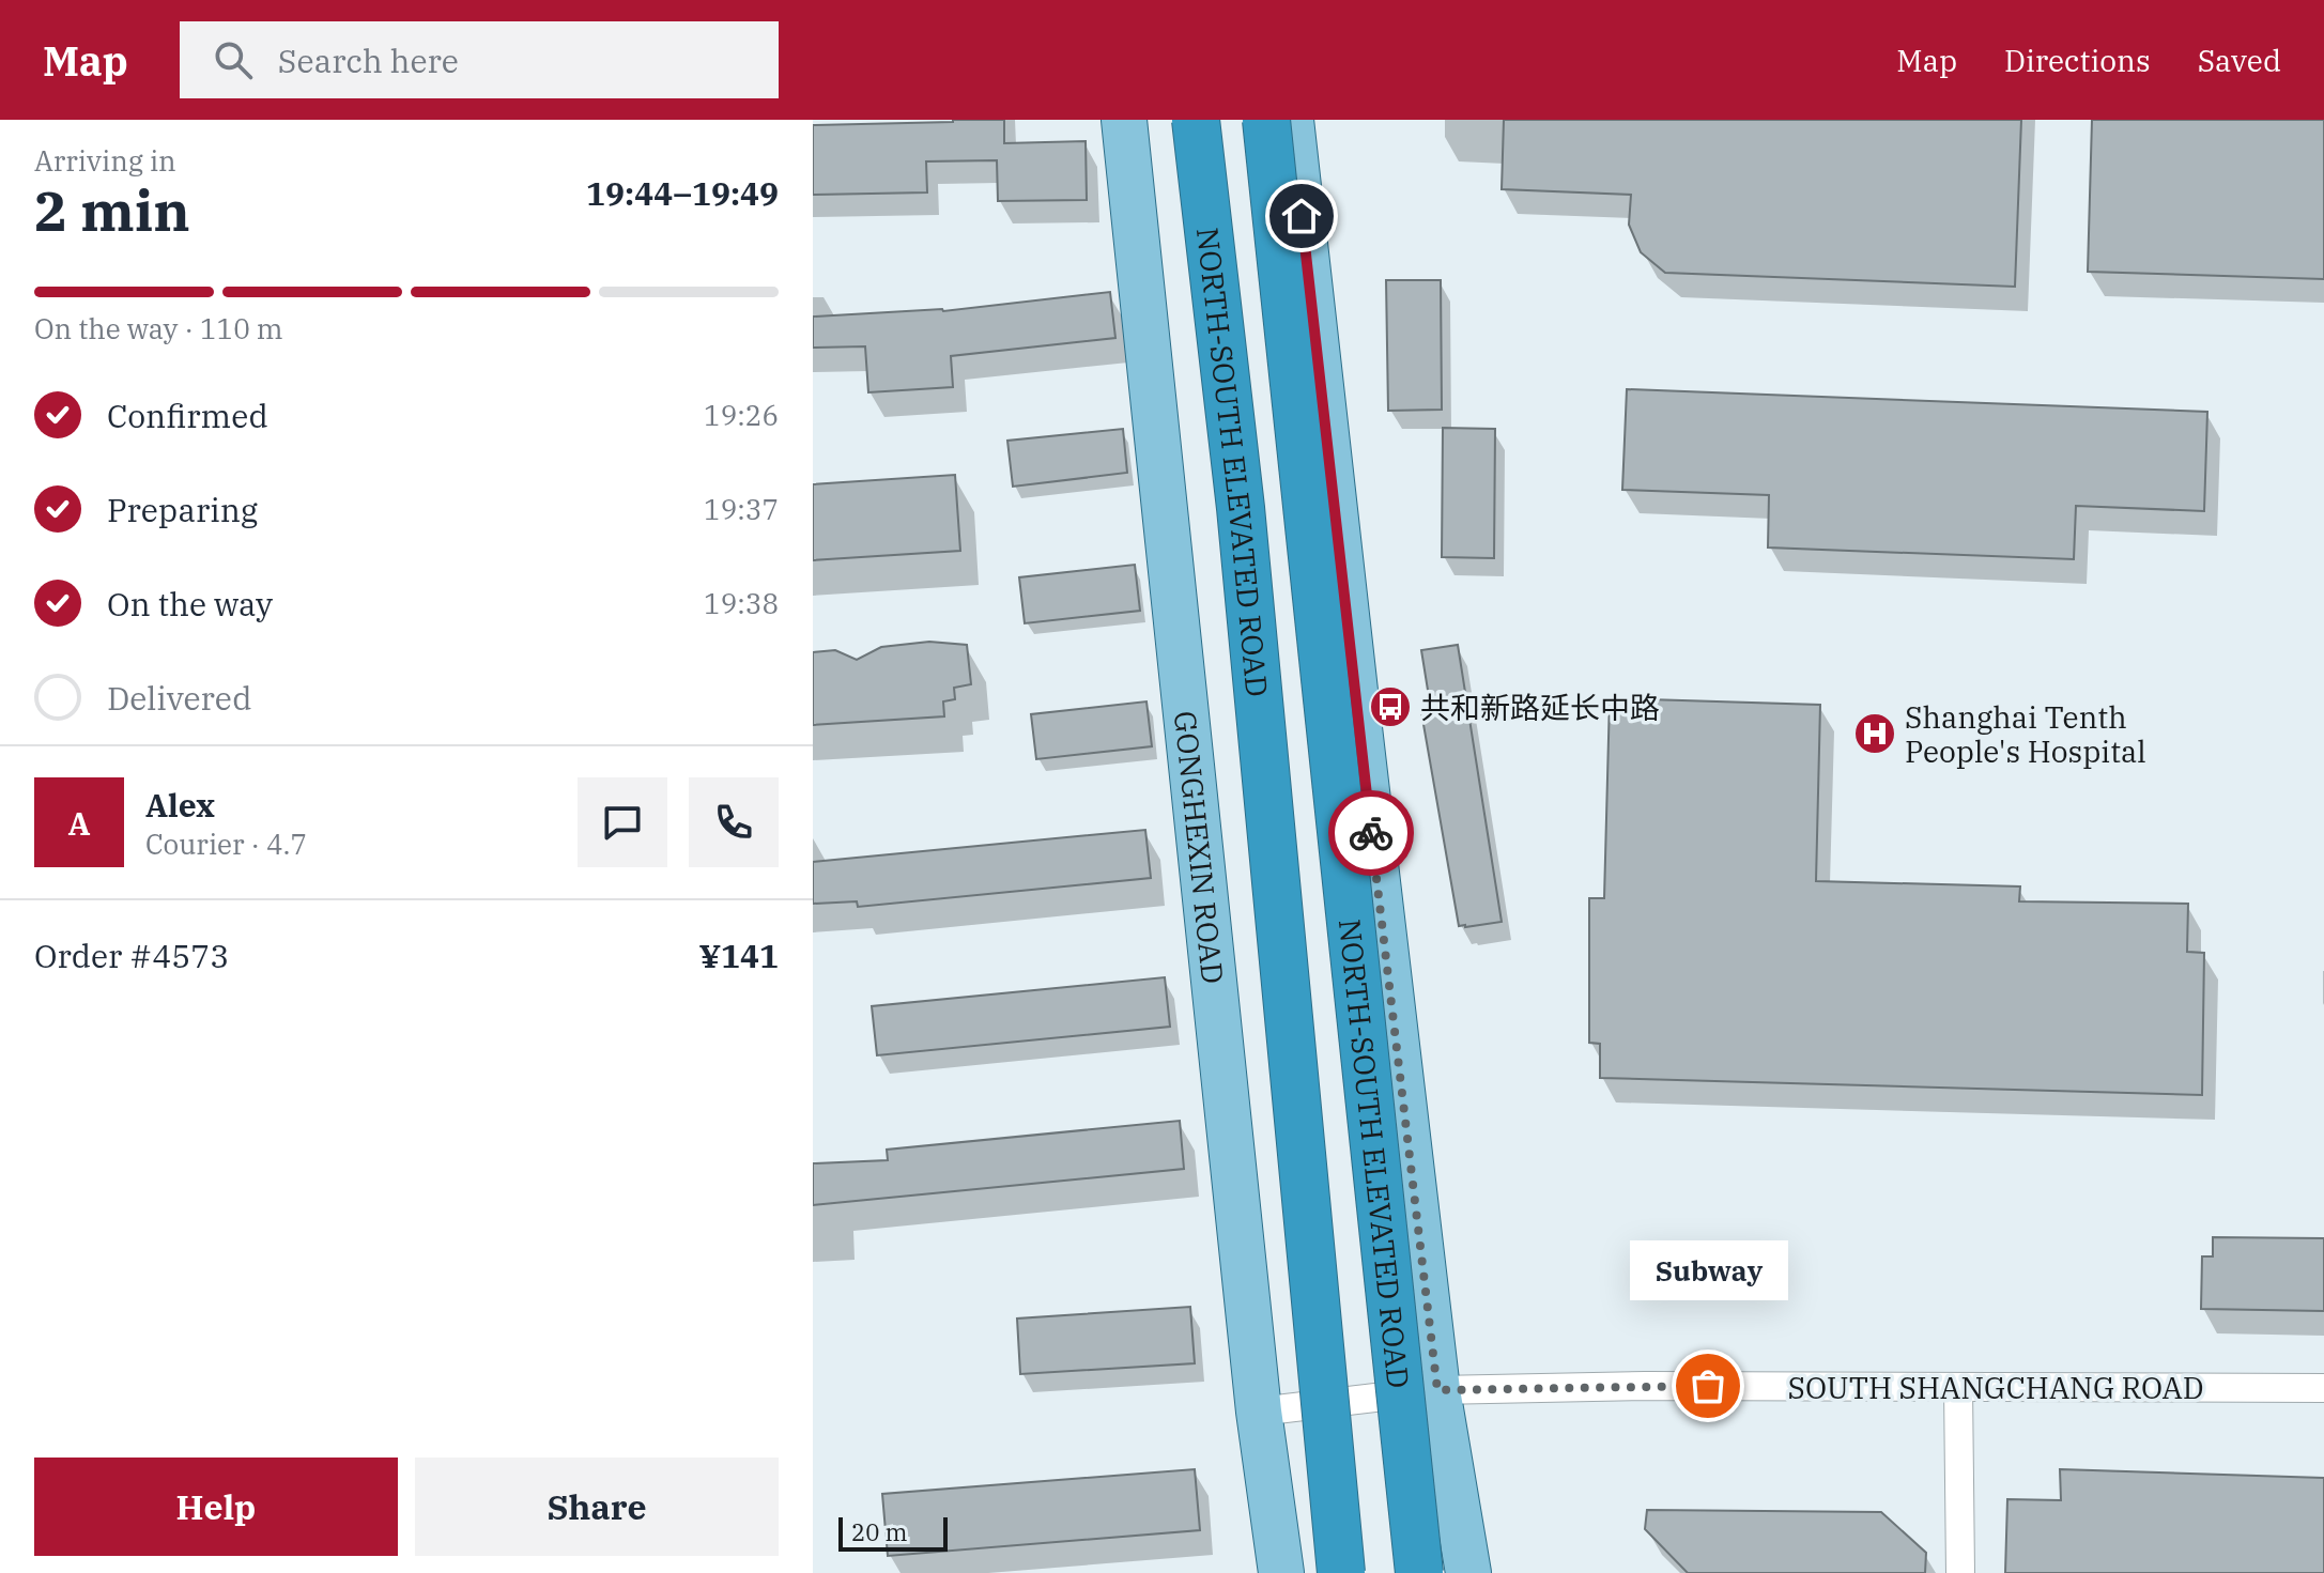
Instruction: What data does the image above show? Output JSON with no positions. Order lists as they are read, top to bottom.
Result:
{
  "streets": {
    "highway": ["NORTH-SOUTH ELEVATED ROAD"],
    "main road": ["GONGHEXIN ROAD"],
    "street": ["SOUTH SHANGCHANG ROAD"]
  },
  "crossings": [
    ["GONGHEXIN ROAD", "SOUTH SHANGCHANG ROAD"]
  ],
  "places": {
    "bus stop": ["共和新路延长中路"],
    "hospital": ["Shanghai Tenth People's Hospital"],
    "other": ["Subway"]
  },
  "scale_bar": "20 m",
  "page": {
    "header": "Map",
    "search": "Search here",
    "nav": ["Map", "Directions", "Saved"],
    "heading": ["2 min", "Arriving in", "19:44–19:49"],
    "panel": [
      "Alex",
      "Courier · 4.7",
      "Order #4573",
      "¥141"
    ],
    "bar": "On the way · 110 m",
    "list": [
      ["Confirmed", "19:26"],
      ["Preparing", "19:37"],
      ["On the way", "19:38"],
      "Delivered"
    ],
    "round": "A",
    "bubble": "Subway",
    "buttons": ["Help", "Share"],
    "scale": "20 m"
  }
}
